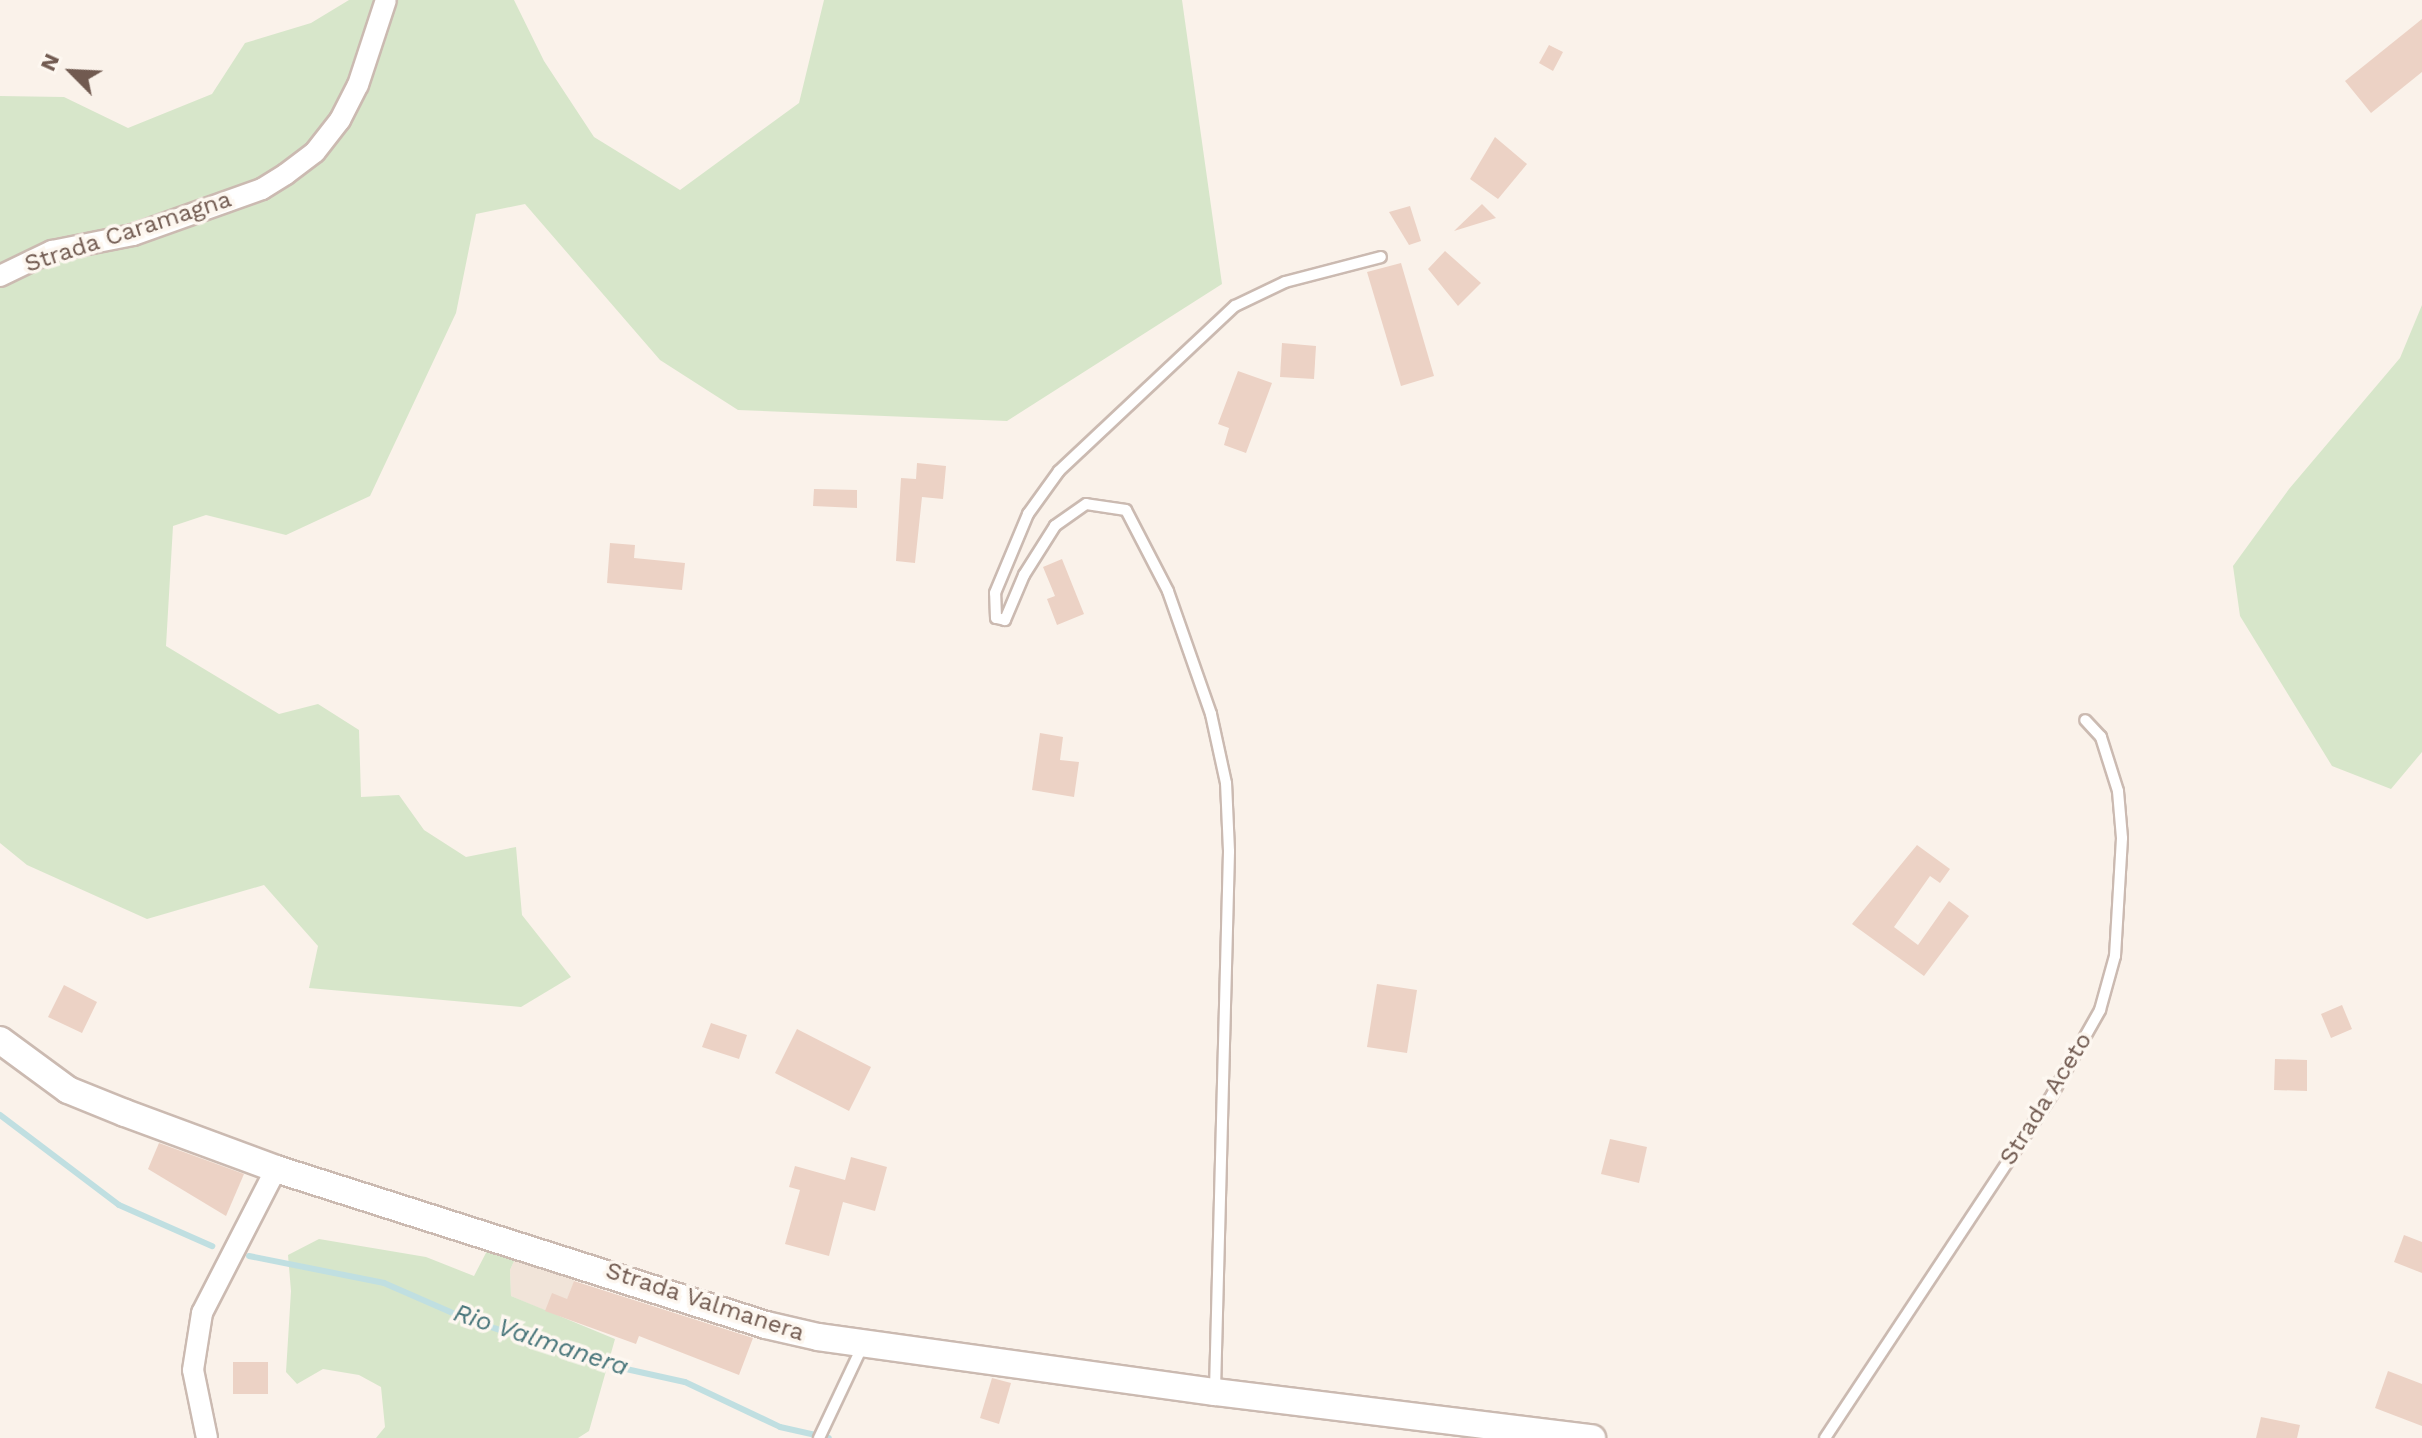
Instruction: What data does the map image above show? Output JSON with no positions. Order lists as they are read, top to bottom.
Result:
{
  "streets": {
    "street": ["Strada Caramagna", "Strada Valmanera"],
    "lane": ["Strada Aceto"]
  },
  "water": ["Rio Valmanera"],
  "north": "top left"
}
